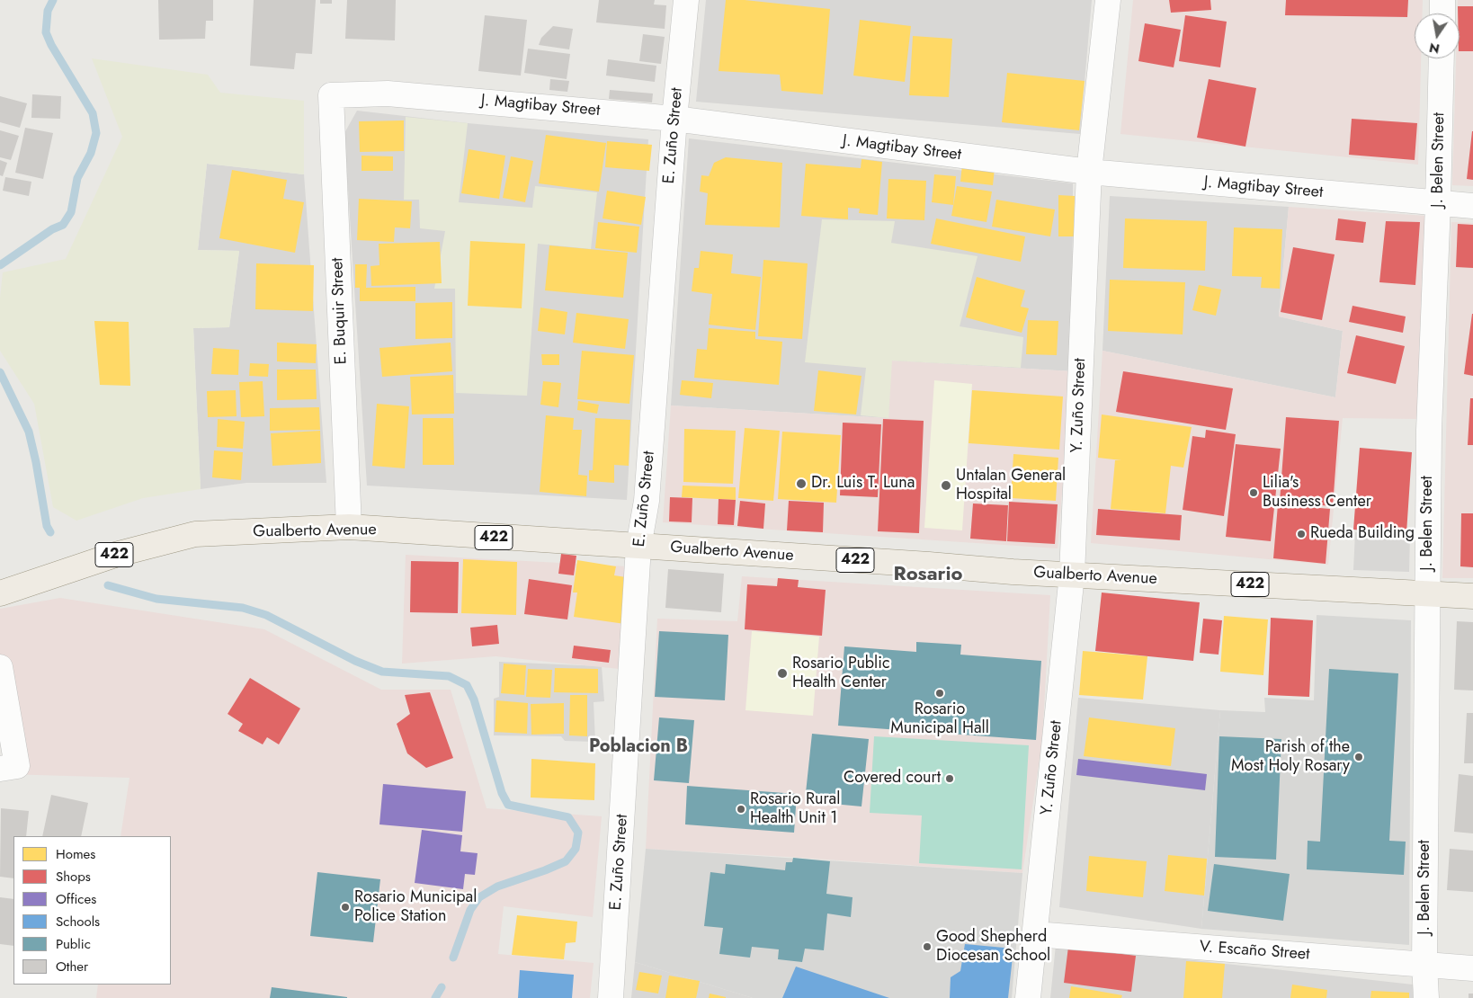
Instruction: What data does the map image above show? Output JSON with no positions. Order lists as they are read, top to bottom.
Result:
{
  "streets": {
    "main road": ["Gualberto Avenue", "422"],
    "street": [
      "J. Magtibay Street",
      "E. Zuño Street",
      "J. Belen Street",
      "E. Buquir Street",
      "Y. Zuño Street",
      "V. Escaño Street"
    ]
  },
  "crossings": [
    ["J. Magtibay Street", "E. Zuño Street"],
    ["J. Magtibay Street", "J. Belen Street"],
    ["J. Magtibay Street", "E. Buquir Street"],
    ["J. Magtibay Street", "Y. Zuño Street"],
    ["E. Zuño Street", "Gualberto Avenue"],
    ["J. Belen Street", "Gualberto Avenue"],
    ["J. Belen Street", "V. Escaño Street"],
    ["E. Buquir Street", "Gualberto Avenue"],
    ["Y. Zuño Street", "Gualberto Avenue"],
    ["Y. Zuño Street", "V. Escaño Street"]
  ],
  "districts": ["Rosario", "Poblacion B"],
  "places": [
    "Dr. Luis T. Luna",
    "Untalan General Hospital",
    "Lilia's Business Center",
    "Rueda Building",
    "Rosario Public Health Center",
    "Rosario Municipal Hall",
    "Parish of the Most Holy Rosary",
    "Covered court",
    "Rosario Rural Health Unit 1",
    "Rosario Municipal Police Station",
    "Good Shepherd Diocesan School"
  ],
  "legend": [
    "Homes",
    "Shops",
    "Offices",
    "Schools",
    "Public",
    "Other"
  ],
  "north": "bottom"
}
